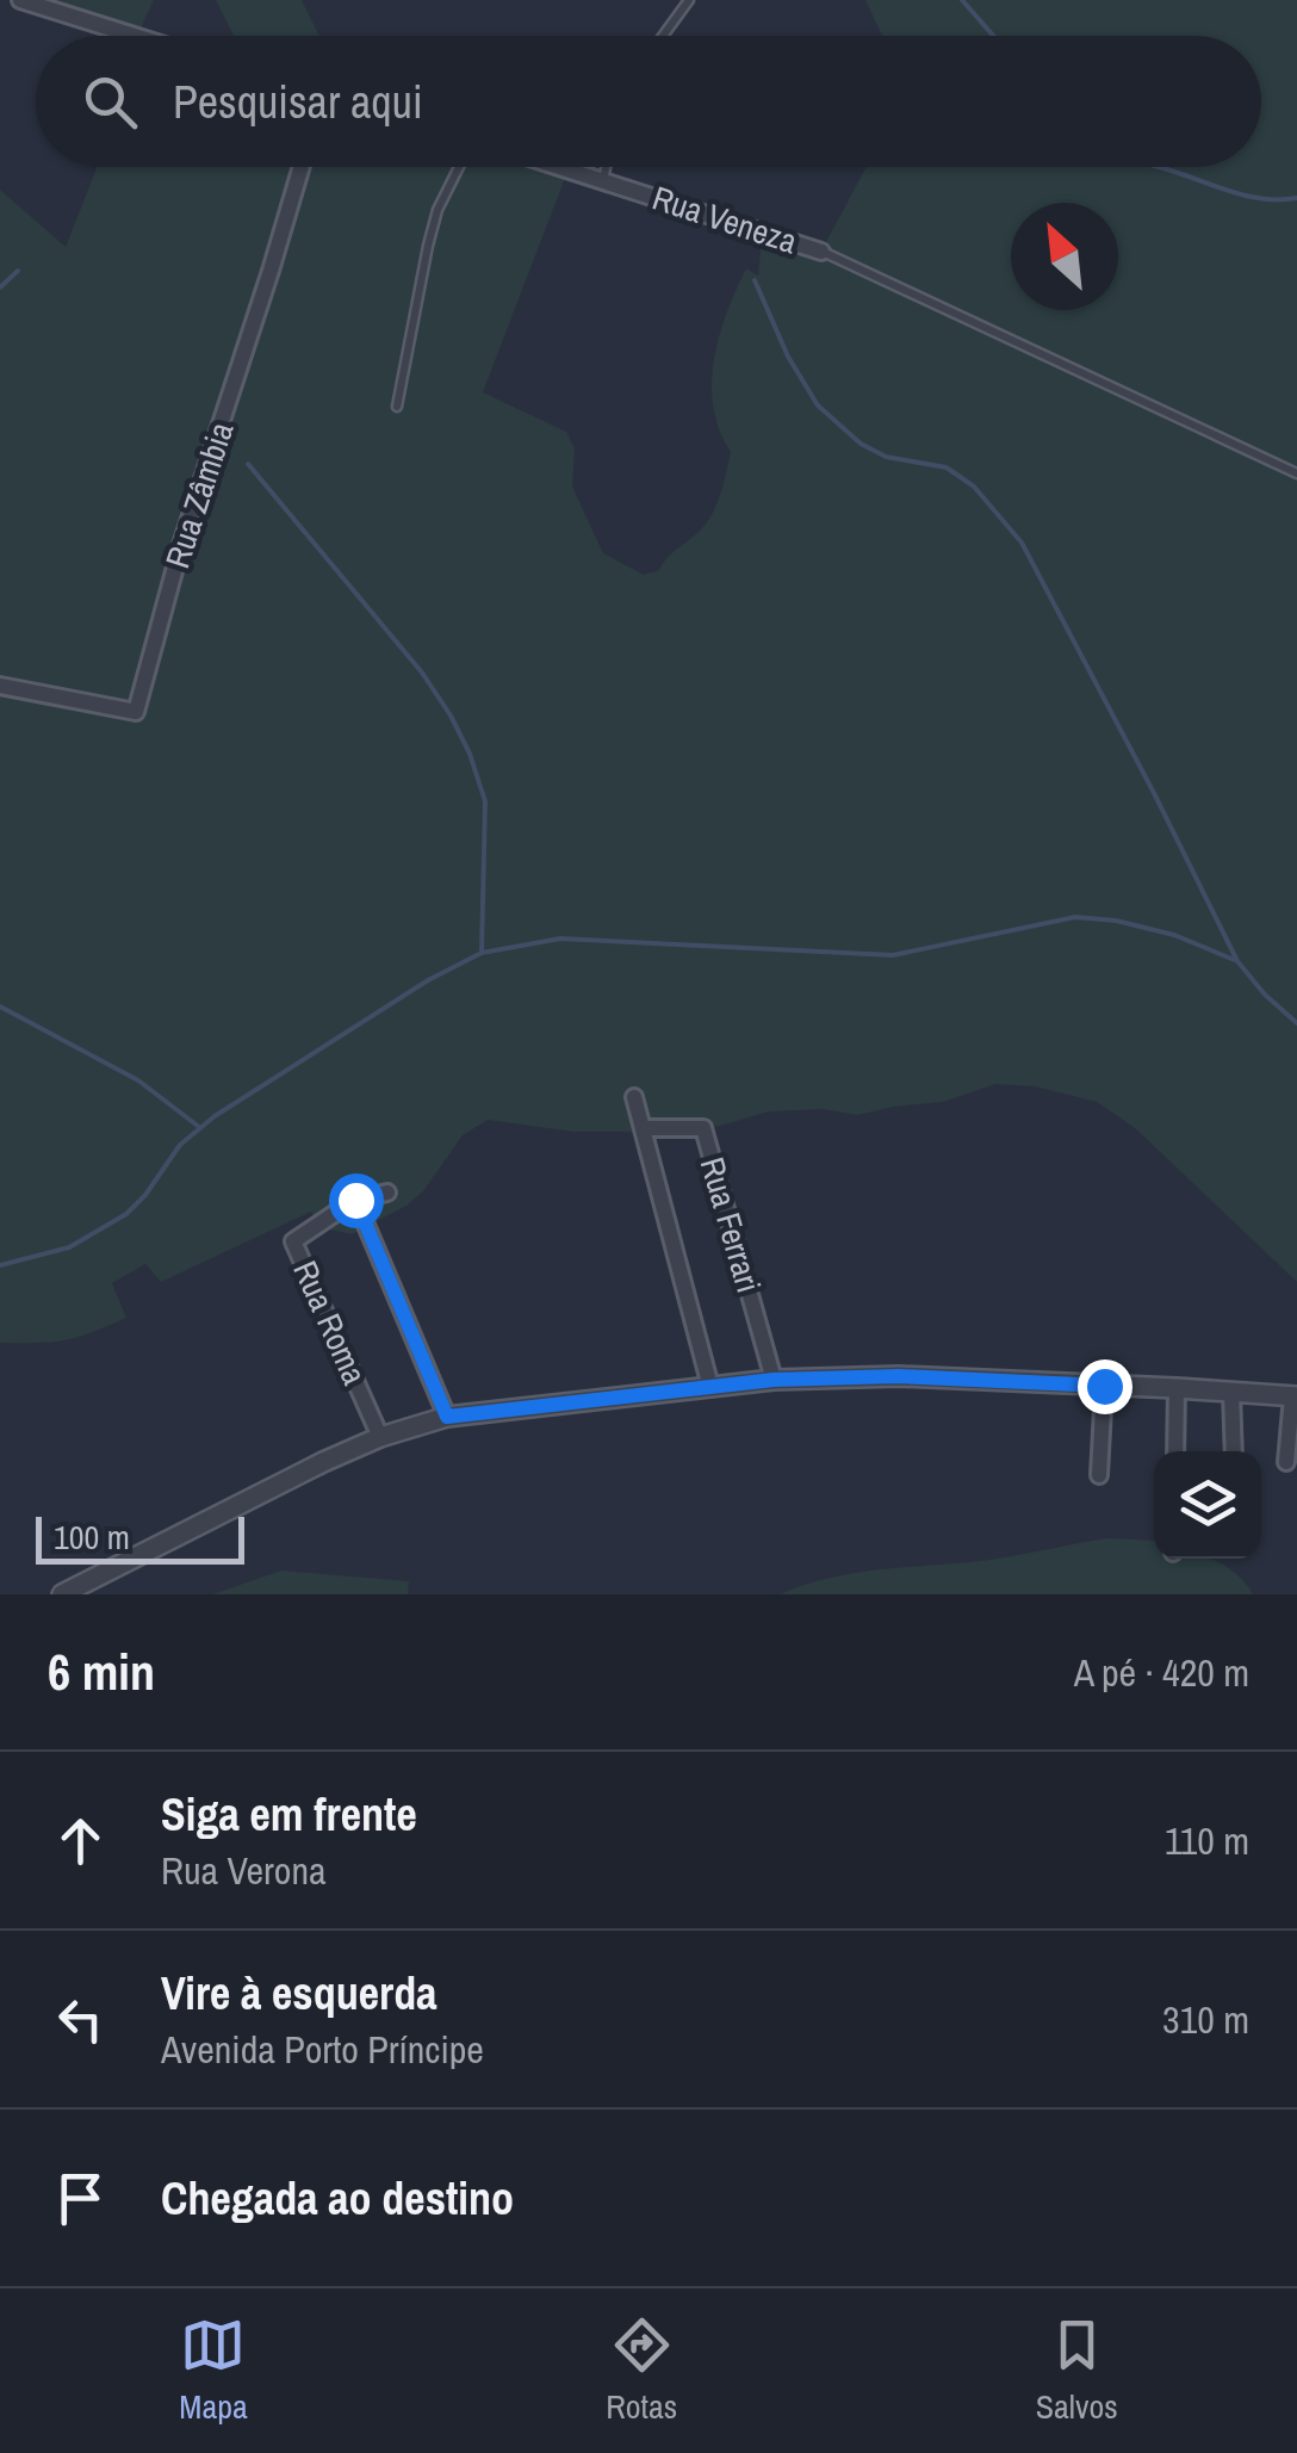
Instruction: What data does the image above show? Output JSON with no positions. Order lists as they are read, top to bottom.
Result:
{
  "streets": {
    "street": [
      "Rua Veneza",
      "Rua Zâmbia",
      "Rua Ferrari",
      "Rua Roma"
    ]
  },
  "scale_bar": "100 m",
  "north": "top left",
  "page": {
    "search": "Pesquisar aqui",
    "scale": "100 m",
    "heading": ["6 min", "A pé · 420 m"],
    "list": [
      ["Siga em frente", "Rua Verona", "110 m"],
      ["Vire à esquerda", "Avenida Porto Príncipe", "310 m"],
      "Chegada ao destino"
    ],
    "nav": ["Mapa", "Rotas", "Salvos"]
  }
}
